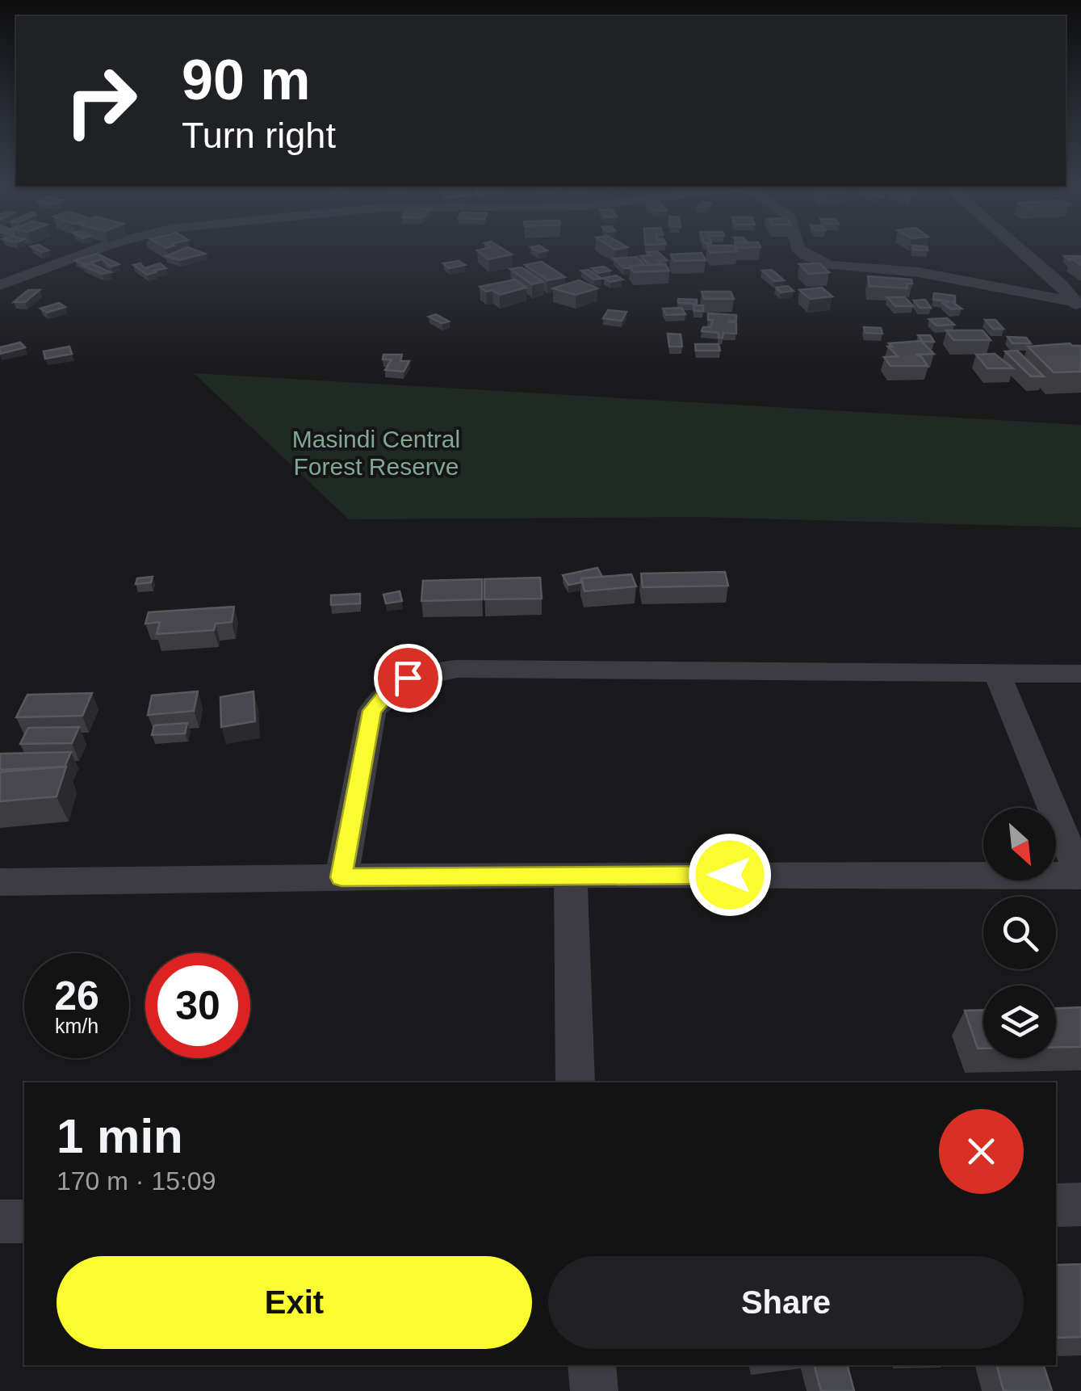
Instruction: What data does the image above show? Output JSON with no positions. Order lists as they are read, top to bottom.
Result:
{
  "parks": ["Masindi Central Forest Reserve"],
  "north": "bottom right",
  "page": {
    "turn": ["90 m", "Turn right"],
    "speed": "26 km/h",
    "limit": "30",
    "heading": ["1 min", "170 m · 15:09"],
    "buttons": ["Exit", "Share"]
  }
}
